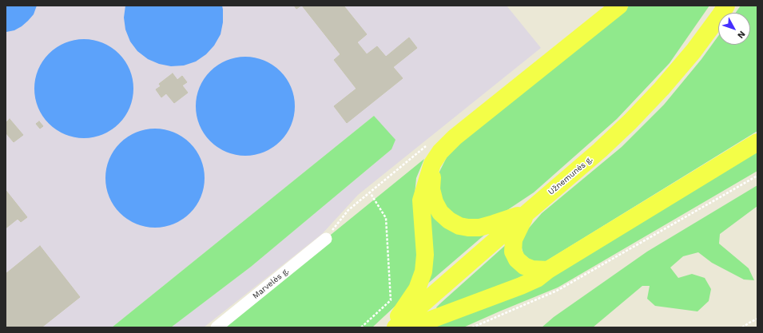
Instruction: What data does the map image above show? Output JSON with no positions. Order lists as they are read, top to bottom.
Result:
{
  "streets": {
    "main road": ["Užnemunės g."],
    "street": ["Marvelės g."]
  },
  "north": "bottom right"
}
